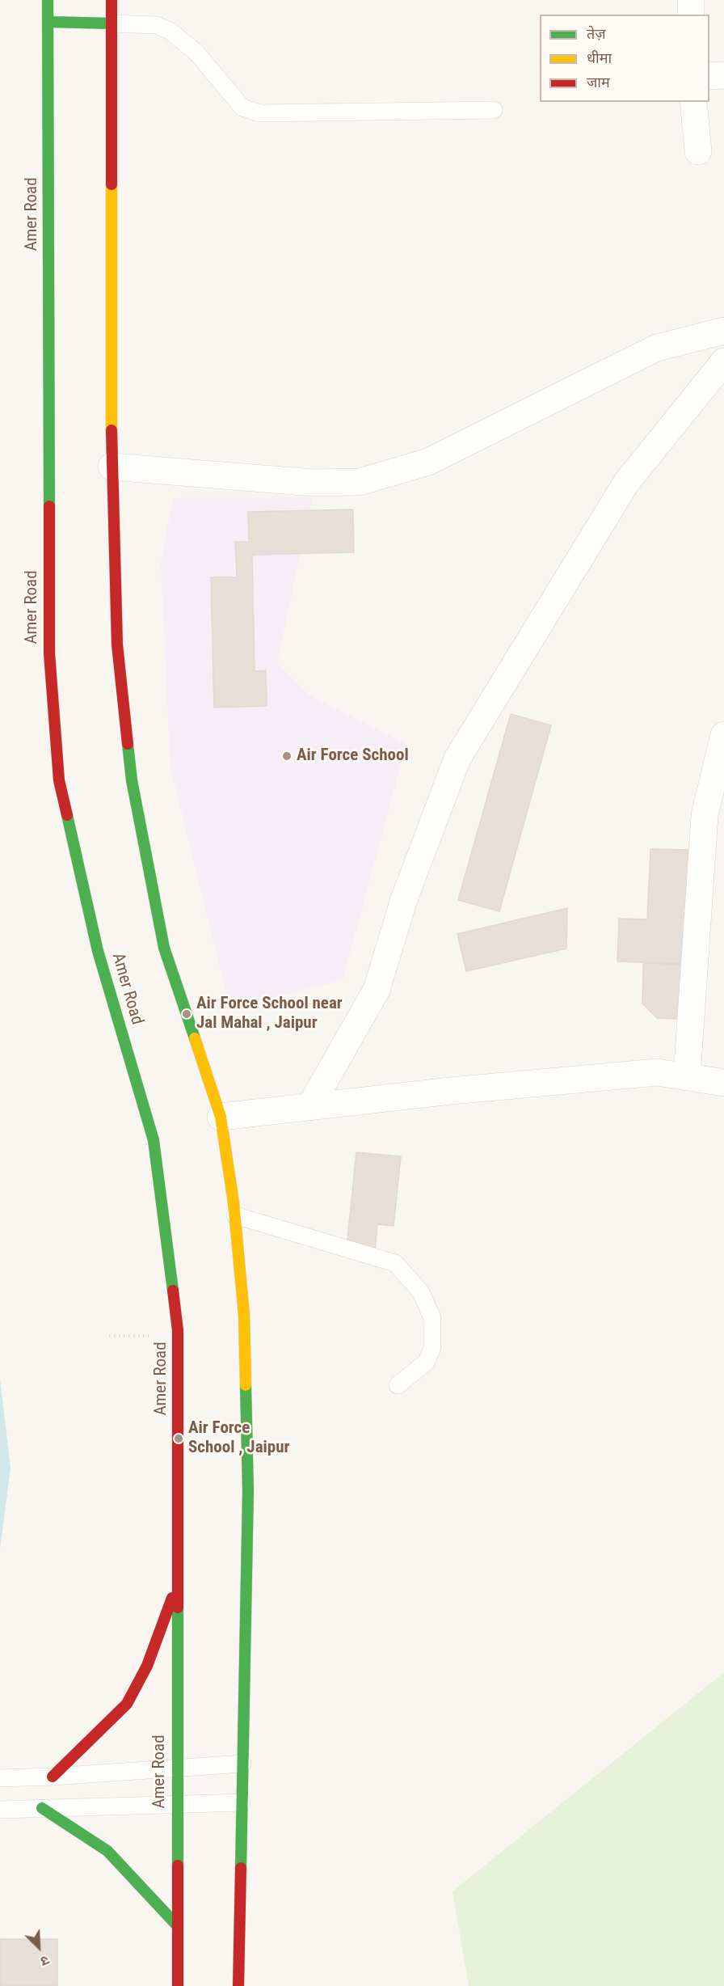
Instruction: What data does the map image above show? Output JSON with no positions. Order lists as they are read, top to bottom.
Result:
{
  "streets": {
    "main road": ["Amer Road"]
  },
  "places": ["Air Force School", "Air Force School near Jal Mahal , Jaipur", "Air Force School , Jaipur"],
  "legend": ["तेज़", "धीमा", "जाम"],
  "north": "bottom right"
}
